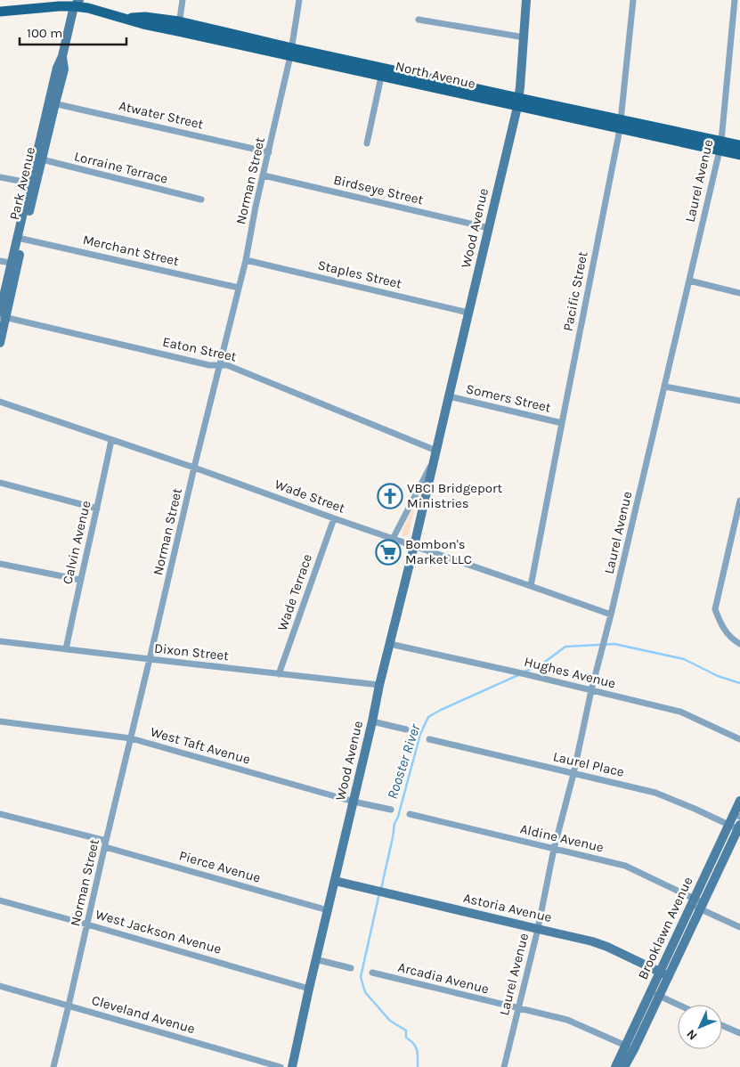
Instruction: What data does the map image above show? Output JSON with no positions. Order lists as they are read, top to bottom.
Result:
{
  "streets": {
    "main road": ["North Avenue"],
    "street": [
      "Atwater Street",
      "Lorraine Terrace",
      "Norman Street",
      "Laurel Avenue",
      "Park Avenue",
      "Birdseye Street",
      "Wood Avenue",
      "Merchant Street",
      "Staples Street",
      "Pacific Street",
      "Eaton Street",
      "Somers Street",
      "Wade Street",
      "Calvin Avenue",
      "Wade Terrace",
      "Dixon Street",
      "Hughes Avenue",
      "West Taft Avenue",
      "Laurel Place",
      "Aldine Avenue",
      "Pierce Avenue",
      "Astoria Avenue",
      "Brooklawn Avenue",
      "West Jackson Avenue",
      "Arcadia Avenue",
      "Cleveland Avenue"
    ]
  },
  "crossings": [
    ["North Avenue", "Norman Street"],
    ["North Avenue", "Laurel Avenue"],
    ["North Avenue", "Park Avenue"],
    ["North Avenue", "Wood Avenue"],
    ["North Avenue", "Pacific Street"],
    ["Atwater Street", "Norman Street"],
    ["Atwater Street", "Park Avenue"],
    ["Lorraine Terrace", "Park Avenue"],
    ["Norman Street", "Birdseye Street"],
    ["Norman Street", "Merchant Street"],
    ["Norman Street", "Staples Street"],
    ["Norman Street", "Eaton Street"],
    ["Norman Street", "Wade Street"],
    ["Norman Street", "Dixon Street"],
    ["Norman Street", "West Taft Avenue"],
    ["Norman Street", "Pierce Avenue"],
    ["Norman Street", "West Jackson Avenue"],
    ["Norman Street", "Cleveland Avenue"],
    ["Laurel Avenue", "Wade Street"],
    ["Laurel Avenue", "Hughes Avenue"],
    ["Laurel Avenue", "Laurel Place"],
    ["Laurel Avenue", "Aldine Avenue"],
    ["Laurel Avenue", "Astoria Avenue"],
    ["Laurel Avenue", "Arcadia Avenue"],
    ["Park Avenue", "Merchant Street"],
    ["Park Avenue", "Eaton Street"],
    ["Birdseye Street", "Wood Avenue"],
    ["Wood Avenue", "Staples Street"],
    ["Wood Avenue", "Eaton Street"],
    ["Wood Avenue", "Somers Street"],
    ["Wood Avenue", "Wade Street"],
    ["Wood Avenue", "Dixon Street"],
    ["Wood Avenue", "Hughes Avenue"],
    ["Wood Avenue", "West Taft Avenue"],
    ["Wood Avenue", "Pierce Avenue"],
    ["Wood Avenue", "Astoria Avenue"],
    ["Wood Avenue", "West Jackson Avenue"],
    ["Pacific Street", "Somers Street"],
    ["Pacific Street", "Wade Street"],
    ["Wade Street", "Calvin Avenue"],
    ["Wade Street", "Wade Terrace"],
    ["Calvin Avenue", "Dixon Street"],
    ["Wade Terrace", "Dixon Street"],
    ["Laurel Place", "Brooklawn Avenue"],
    ["Aldine Avenue", "Brooklawn Avenue"],
    ["Astoria Avenue", "Brooklawn Avenue"],
    ["Brooklawn Avenue", "Arcadia Avenue"]
  ],
  "water": ["Rooster River"],
  "places": {
    "church": ["VBCI Bridgeport Ministries"],
    "supermarket": ["Bombon's Market LLC"]
  },
  "scale_bar": "100 m",
  "north": "bottom left"
}
